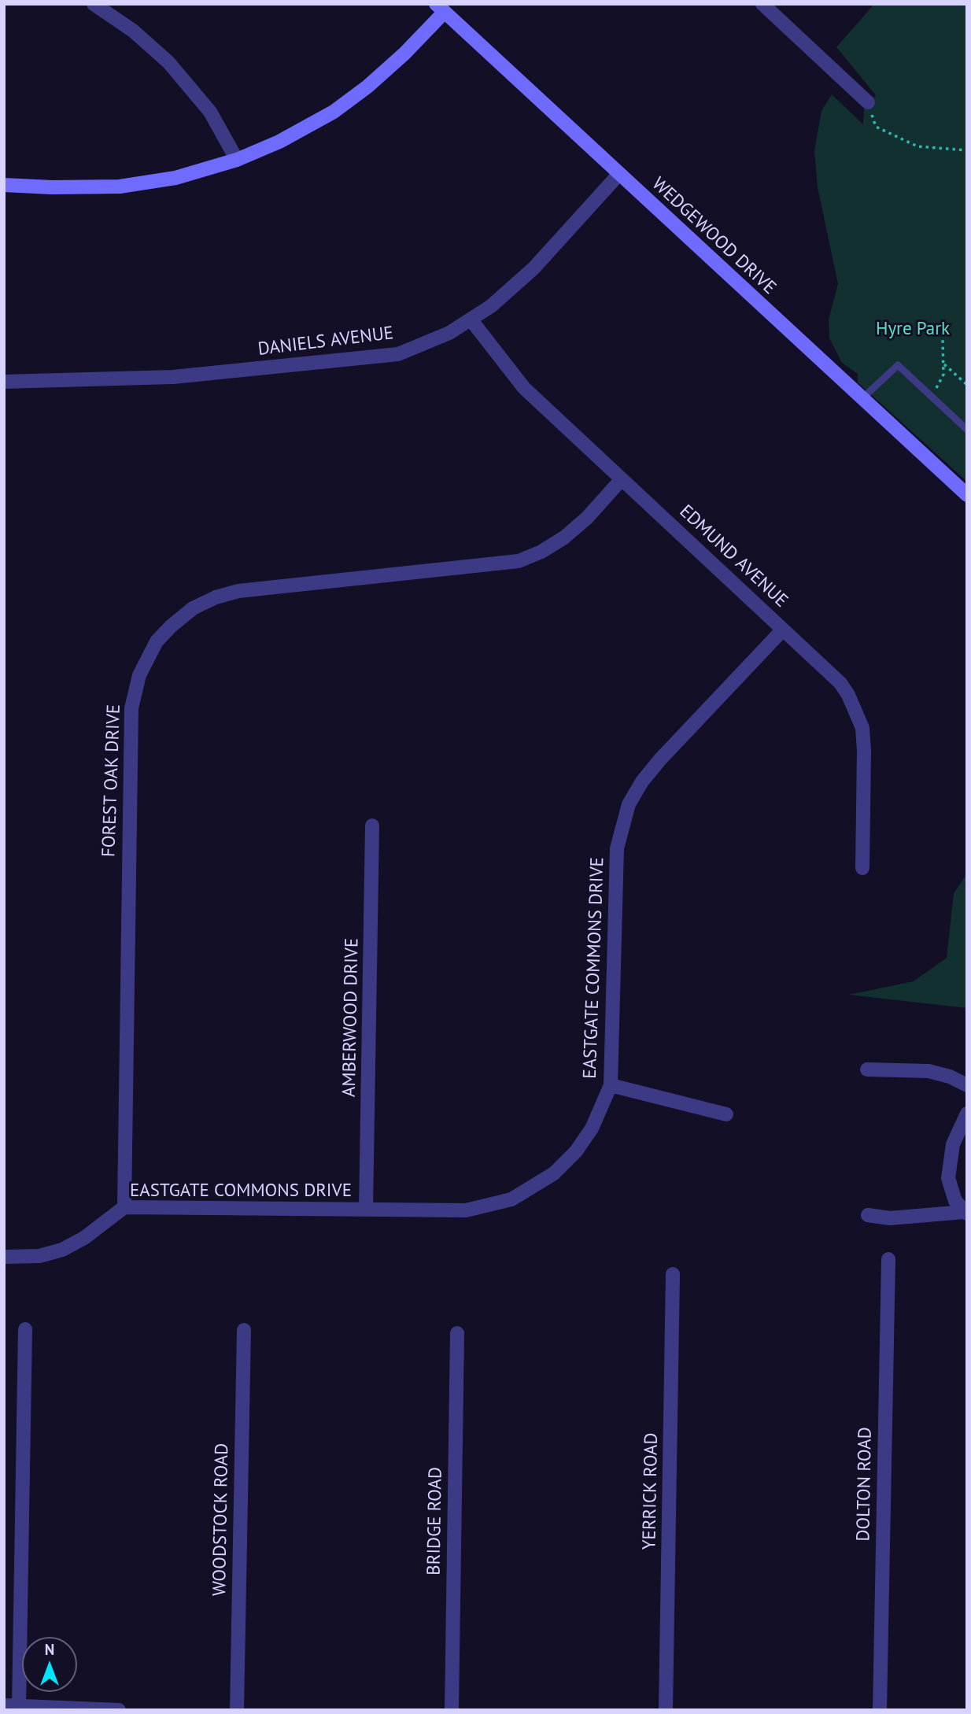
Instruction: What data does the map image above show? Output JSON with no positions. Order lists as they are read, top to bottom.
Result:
{
  "streets": {
    "street": [
      "WEDGEWOOD DRIVE",
      "DANIELS AVENUE",
      "EDMUND AVENUE",
      "FOREST OAK DRIVE",
      "EASTGATE COMMONS DRIVE",
      "AMBERWOOD DRIVE",
      "DOLTON ROAD",
      "YERRICK ROAD",
      "WOODSTOCK ROAD",
      "BRIDGE ROAD"
    ]
  },
  "crossings": [
    ["WEDGEWOOD DRIVE", "DANIELS AVENUE"],
    ["DANIELS AVENUE", "EDMUND AVENUE"],
    ["EDMUND AVENUE", "FOREST OAK DRIVE"],
    ["EDMUND AVENUE", "EASTGATE COMMONS DRIVE"],
    ["FOREST OAK DRIVE", "EASTGATE COMMONS DRIVE"],
    ["EASTGATE COMMONS DRIVE", "AMBERWOOD DRIVE"]
  ],
  "parks": ["Hyre Park"],
  "north": "top"
}
